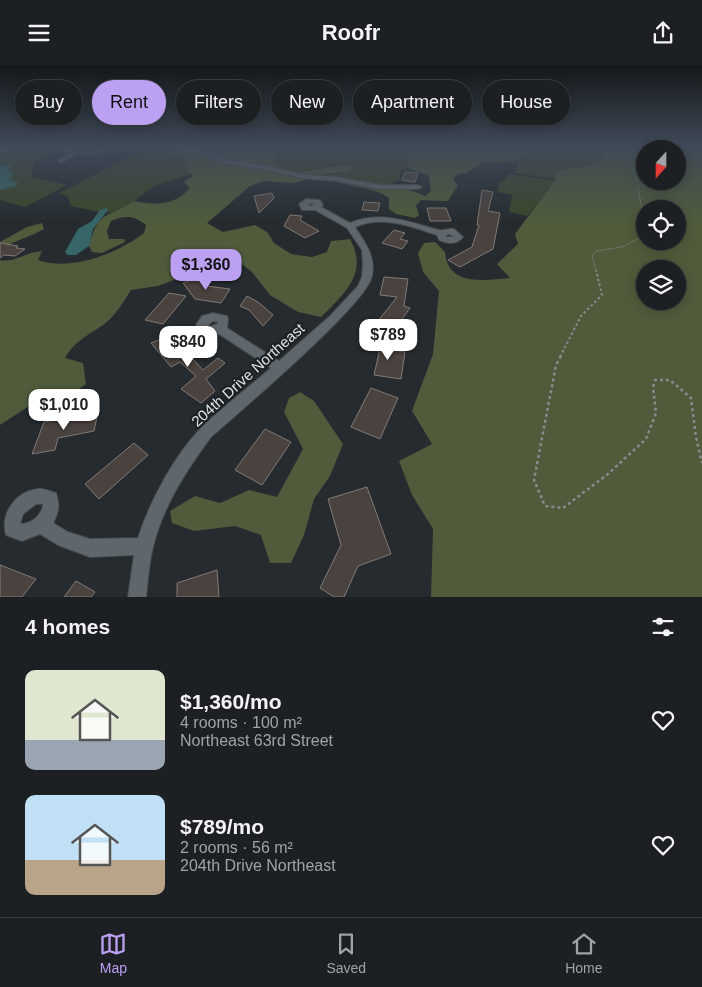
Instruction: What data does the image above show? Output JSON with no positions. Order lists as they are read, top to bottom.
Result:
{
  "streets": {
    "street": ["204th Drive Northeast"]
  },
  "north": "bottom",
  "page": {
    "header": "Roofr",
    "chip": [
      "Buy",
      "Rent",
      "Filters",
      "New",
      "Apartment",
      "House"
    ],
    "price": [
      "$1,360",
      "$789",
      "$840",
      "$1,010"
    ],
    "heading": "4 homes",
    "list": [
      {
        "name": "$1,360/mo",
        "note": "4 rooms · 100 m² · Northeast 63rd Street"
      },
      {
        "name": "$789/mo",
        "note": "2 rooms · 56 m² · 204th Drive Northeast"
      }
    ],
    "tabs": ["Map", "Saved", "Home"]
  }
}
